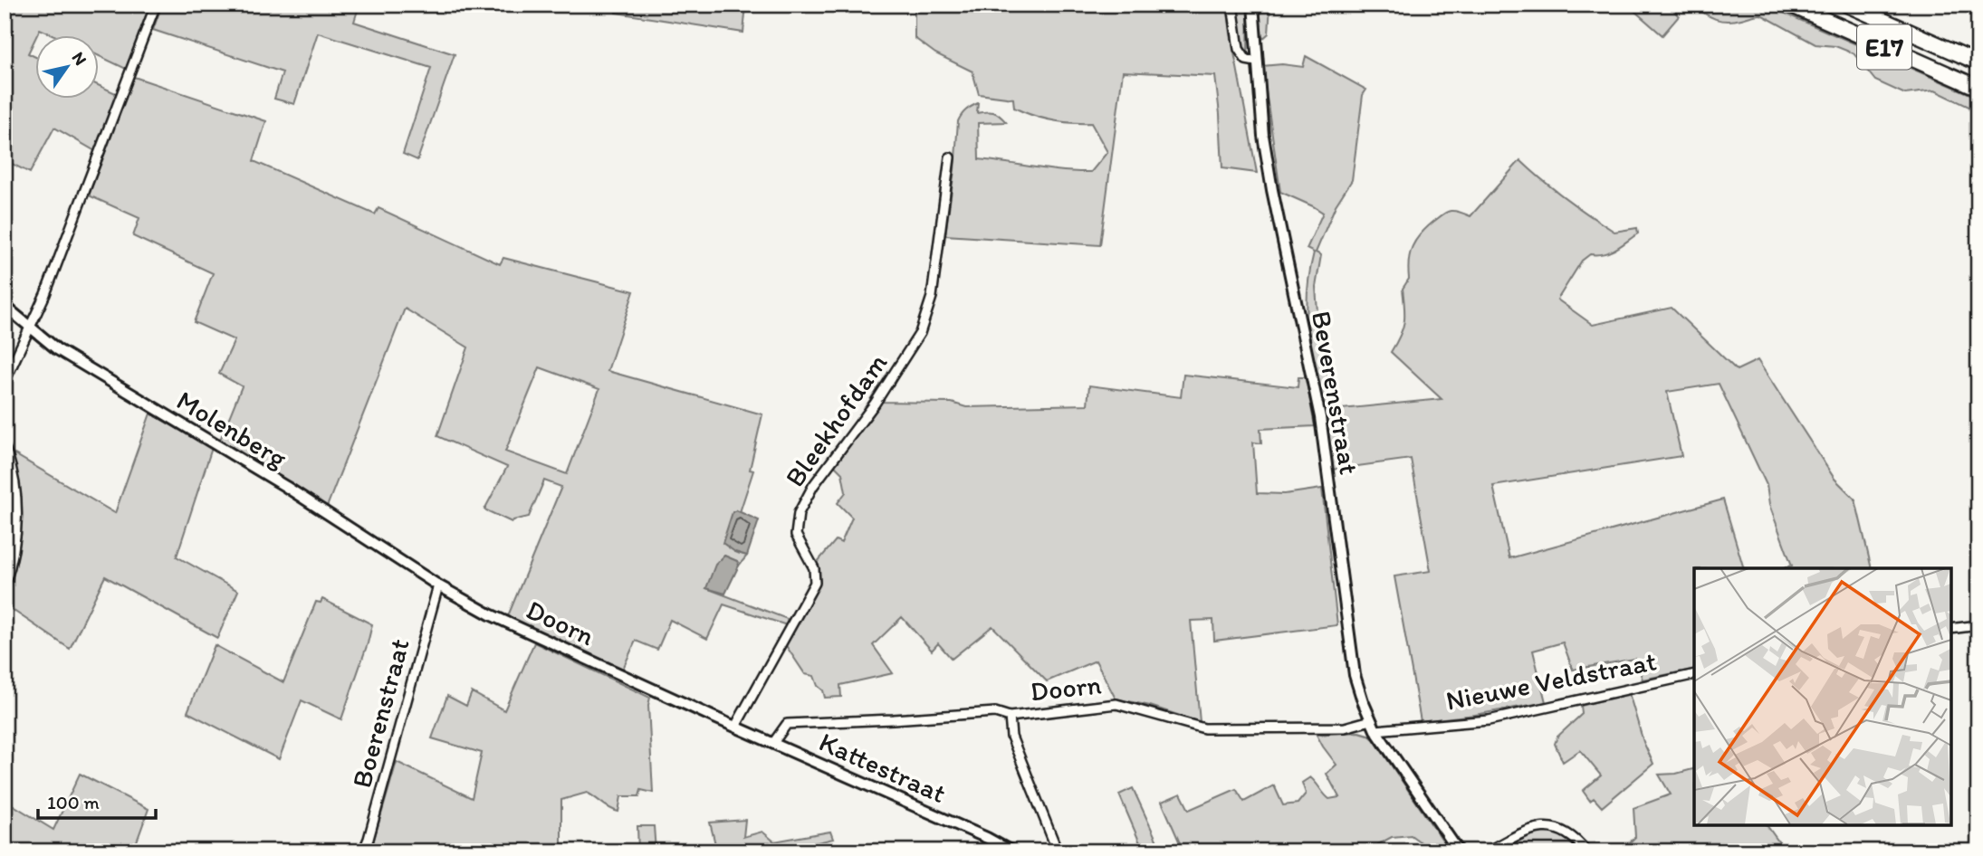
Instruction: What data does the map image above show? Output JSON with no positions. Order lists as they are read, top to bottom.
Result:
{
  "streets": {
    "highway": ["E17"],
    "street": [
      "Beverenstraat",
      "Bleekhofdam",
      "Molenberg",
      "Doorn",
      "Nieuwe Veldstraat",
      "Boerenstraat",
      "Kattestraat"
    ]
  },
  "crossings": [
    ["Beverenstraat", "Doorn"],
    ["Beverenstraat", "Nieuwe Veldstraat"],
    ["Bleekhofdam", "Doorn"],
    ["Bleekhofdam", "Kattestraat"],
    ["Molenberg", "Doorn"],
    ["Molenberg", "Boerenstraat"],
    ["Doorn", "Boerenstraat"],
    ["Doorn", "Kattestraat"]
  ],
  "scale_bar": "100 m",
  "north": "top right"
}
